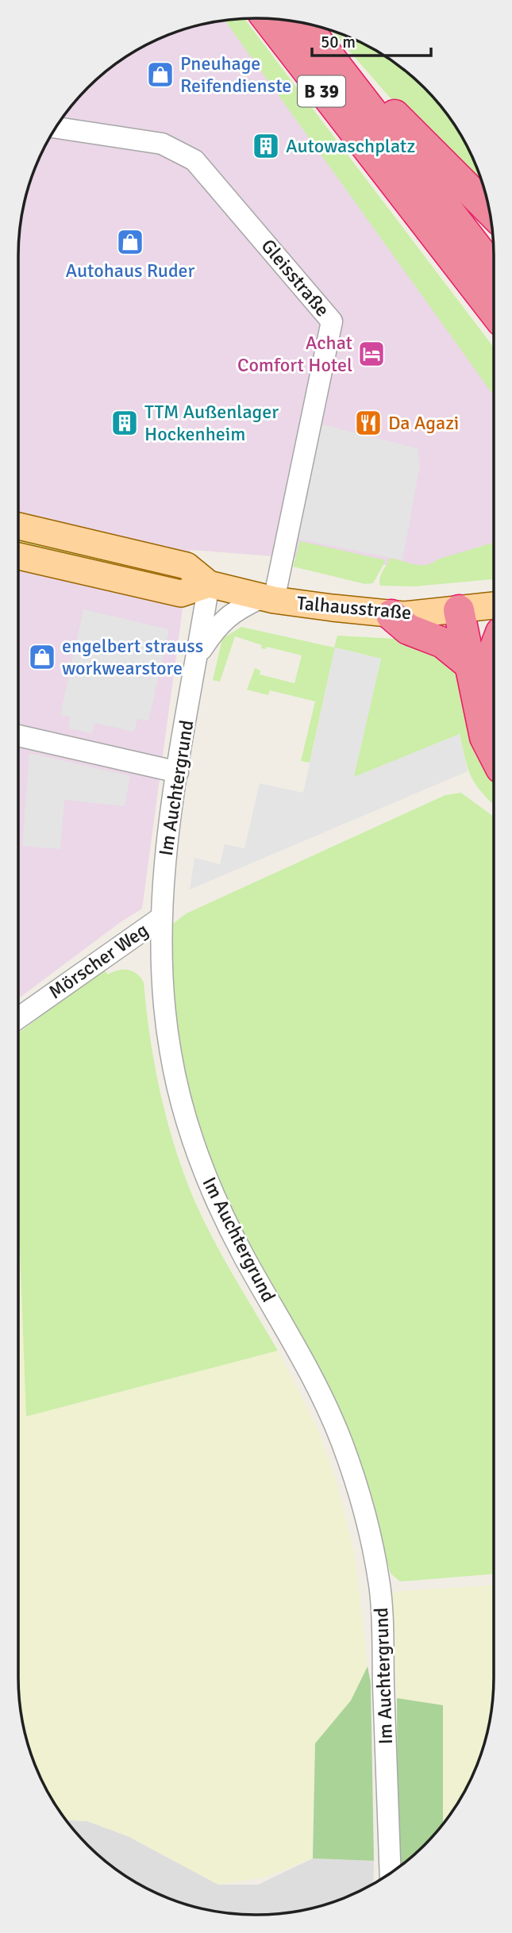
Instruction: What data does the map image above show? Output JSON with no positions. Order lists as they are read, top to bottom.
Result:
{
  "streets": {
    "highway": ["B 39"],
    "main road": ["Talhausstraße"],
    "street": ["Gleisstraße", "Im Auchtergrund", "Mörscher Weg"]
  },
  "crossings": [
    ["Gleisstraße", "Talhausstraße"],
    ["Talhausstraße", "Im Auchtergrund"],
    ["Im Auchtergrund", "Mörscher Weg"]
  ],
  "places": {
    "shop": ["Pneuhage Reifendienste", "Autohaus Ruder", "engelbert strauss workwearstore"],
    "building": ["Autowaschplatz", "TTM Außenlager Hockenheim"],
    "hotel": ["Achat Comfort Hotel"],
    "restaurant": ["Da Agazi"]
  },
  "scale_bar": "50 m"
}
